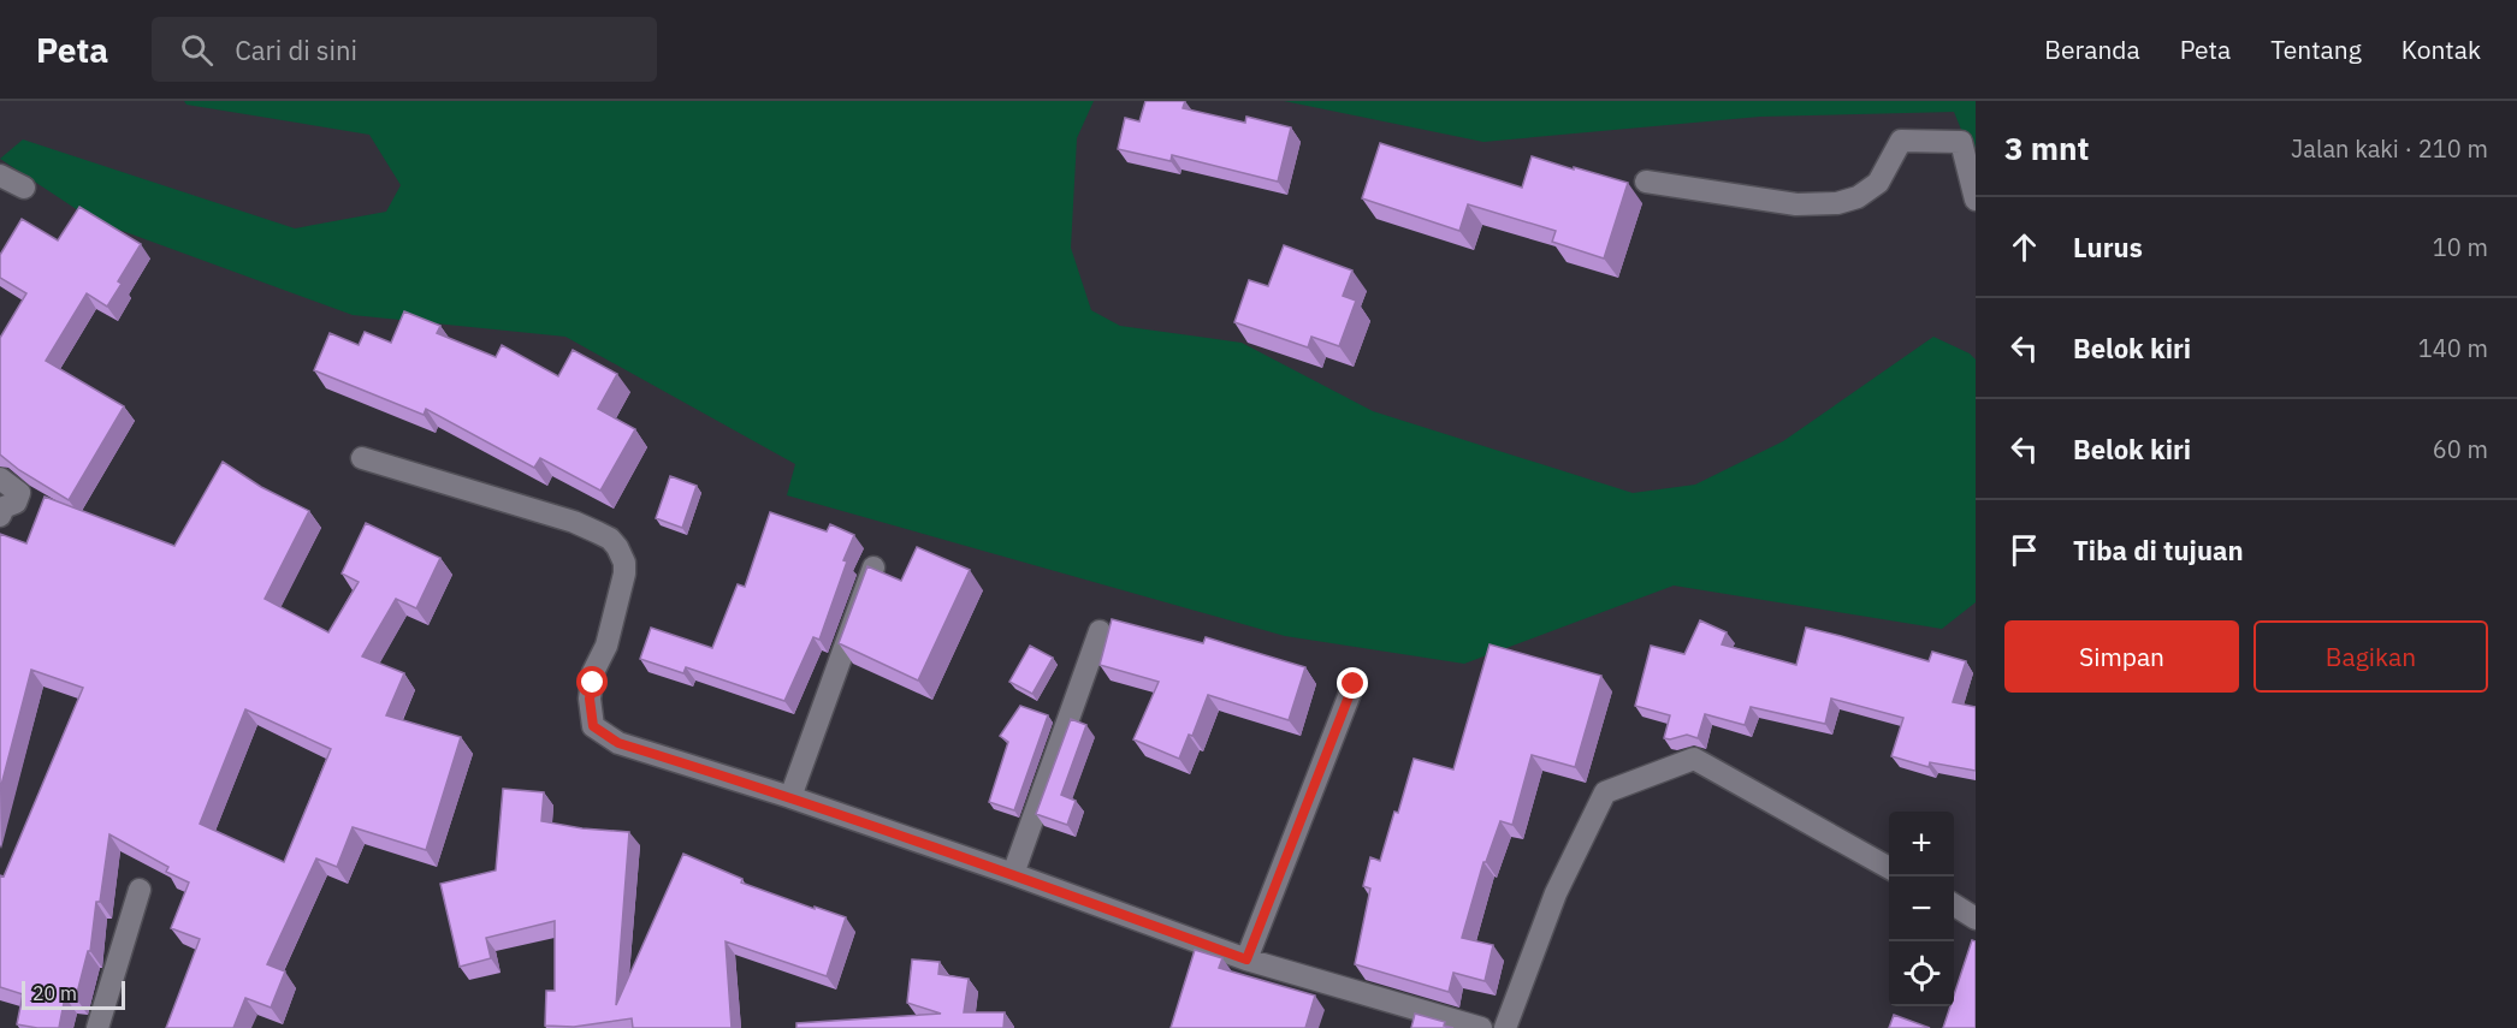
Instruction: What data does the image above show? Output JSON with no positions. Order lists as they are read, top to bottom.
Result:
{
  "scale_bar": "20 m",
  "page": {
    "header": "Peta",
    "search": "Cari di sini",
    "nav": [
      "Beranda",
      "Peta",
      "Tentang",
      "Kontak"
    ],
    "heading": ["3 mnt", "Jalan kaki · 210 m"],
    "list": [
      ["Lurus", "10 m"],
      ["Belok kiri", "140 m"],
      ["Belok kiri", "60 m"],
      "Tiba di tujuan"
    ],
    "buttons": ["Simpan", "Bagikan"],
    "map_buttons": ["+", "−"],
    "scale": "20 m"
  }
}
